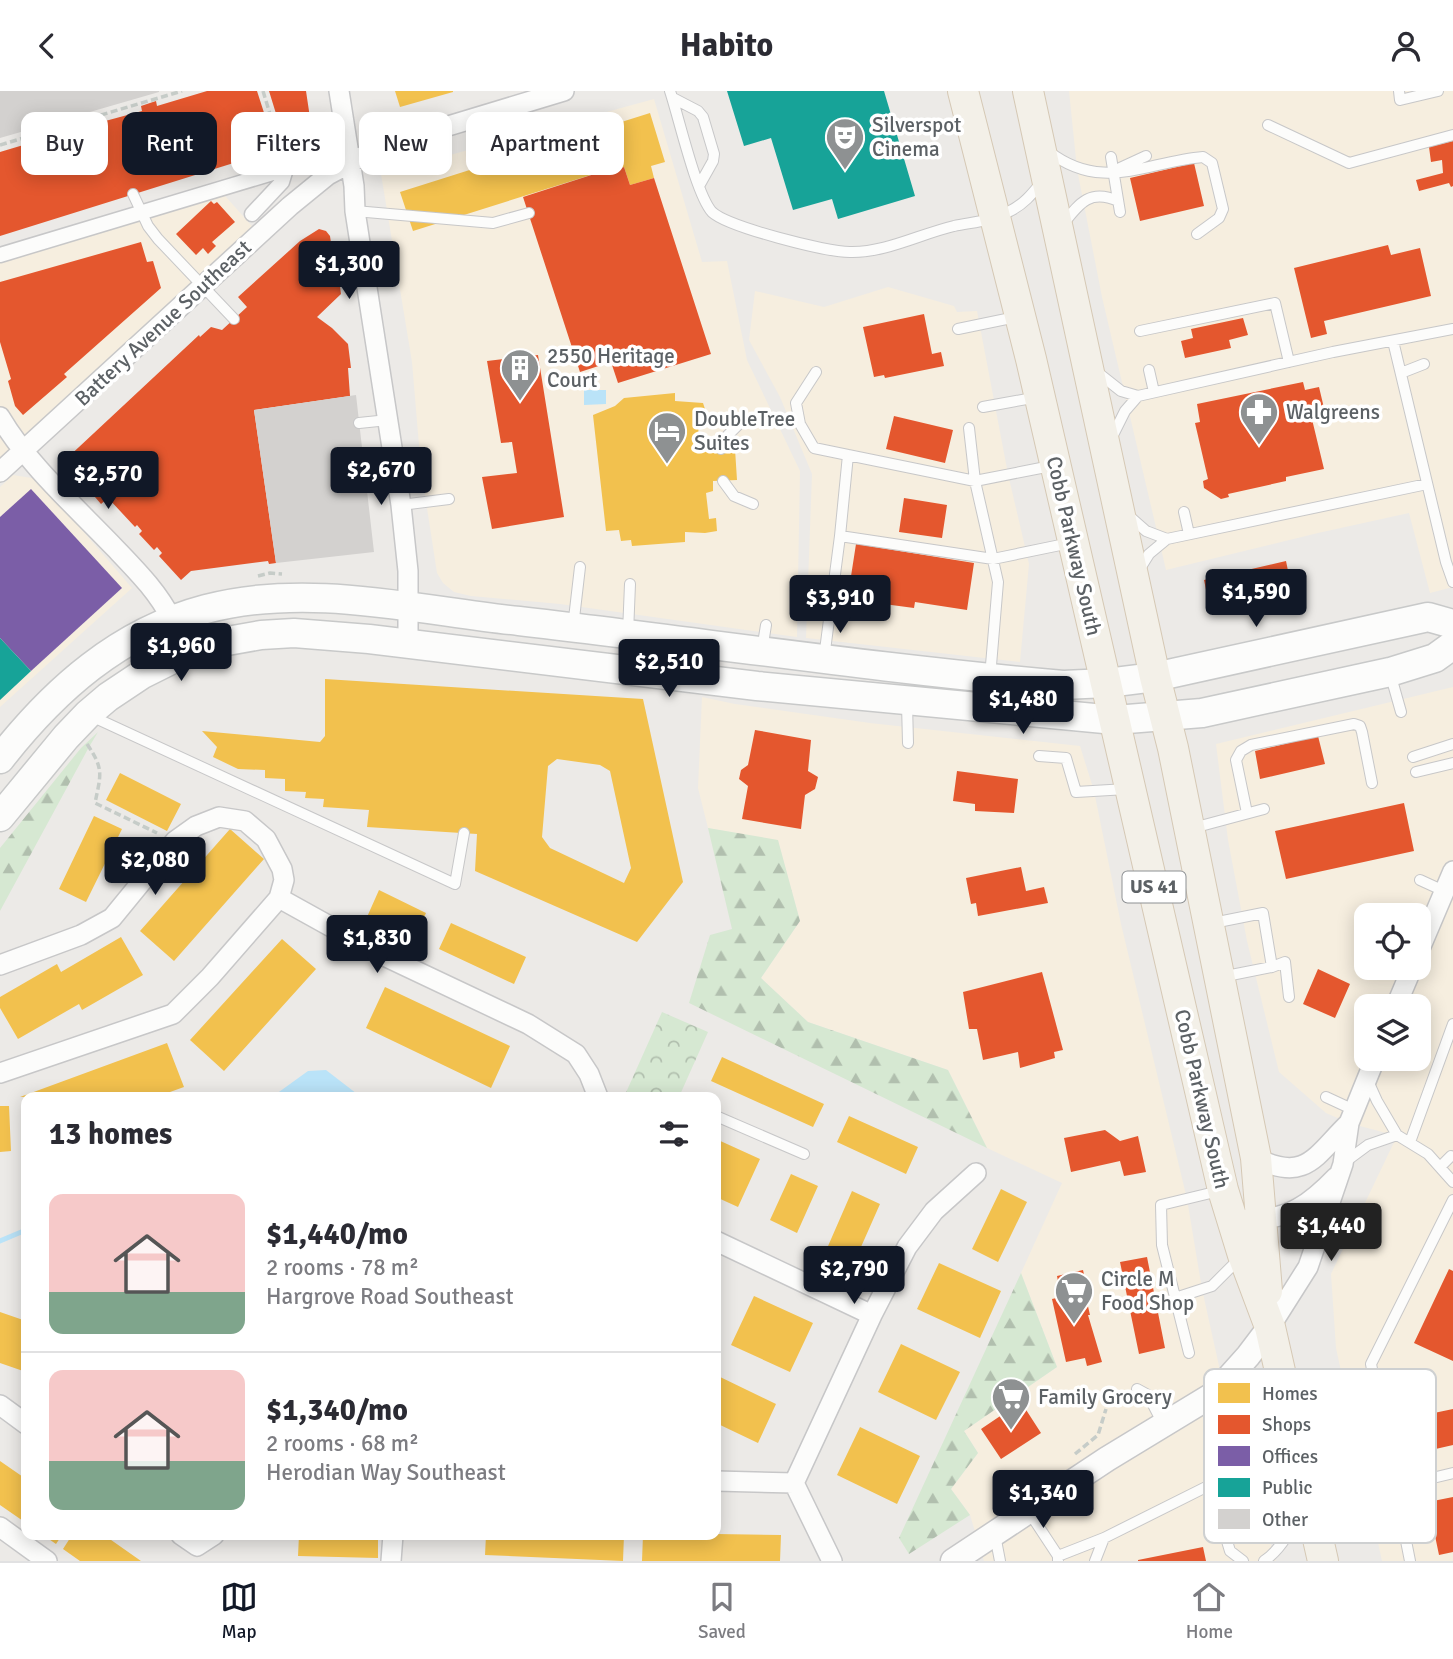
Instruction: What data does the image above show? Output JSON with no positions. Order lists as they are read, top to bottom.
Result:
{
  "streets": {
    "main road": ["Cobb Parkway South", "US 41"],
    "street": ["Battery Avenue Southeast"]
  },
  "places": {
    "theatre": ["Silverspot Cinema"],
    "building": ["2550 Heritage Court"],
    "pharmacy": ["Walgreens"],
    "hotel": ["DoubleTree Suites"],
    "supermarket": ["Circle M Food Shop", "Family Grocery"]
  },
  "legend": [
    "Homes",
    "Shops",
    "Offices",
    "Public",
    "Other"
  ],
  "page": {
    "header": "Habito",
    "chip": [
      "Buy",
      "Rent",
      "Filters",
      "New",
      "Apartment"
    ],
    "price": [
      "$1,300",
      "$2,670",
      "$2,570",
      "$1,590",
      "$3,910",
      "$1,960",
      "$2,510",
      "$1,480",
      "$2,080",
      "$1,830",
      "$1,440",
      "$2,790",
      "$1,340"
    ],
    "heading": "13 homes",
    "list": [
      {
        "name": "$1,440/mo",
        "note": "2 rooms · 78 m² · Hargrove Road Southeast"
      },
      {
        "name": "$1,340/mo",
        "note": "2 rooms · 68 m² · Herodian Way Southeast"
      }
    ],
    "tabs": ["Map", "Saved", "Home"]
  }
}
